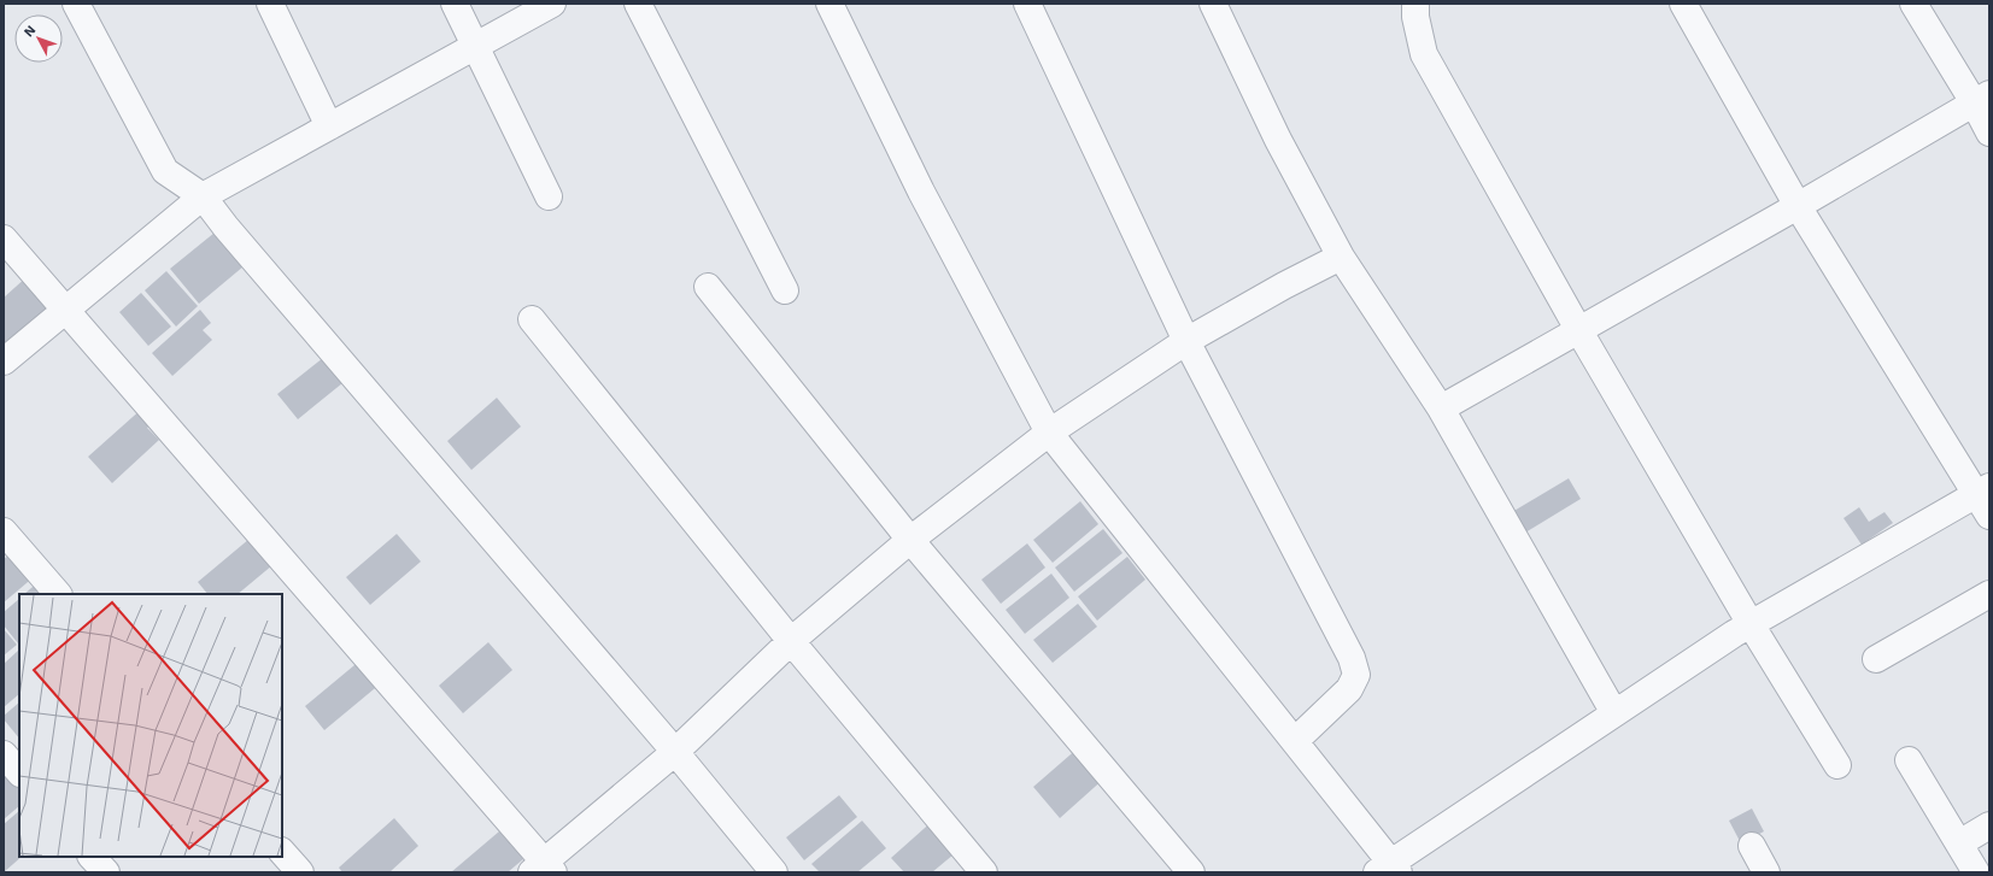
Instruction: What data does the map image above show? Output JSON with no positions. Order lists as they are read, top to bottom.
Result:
{
  "north": "top left"
}
